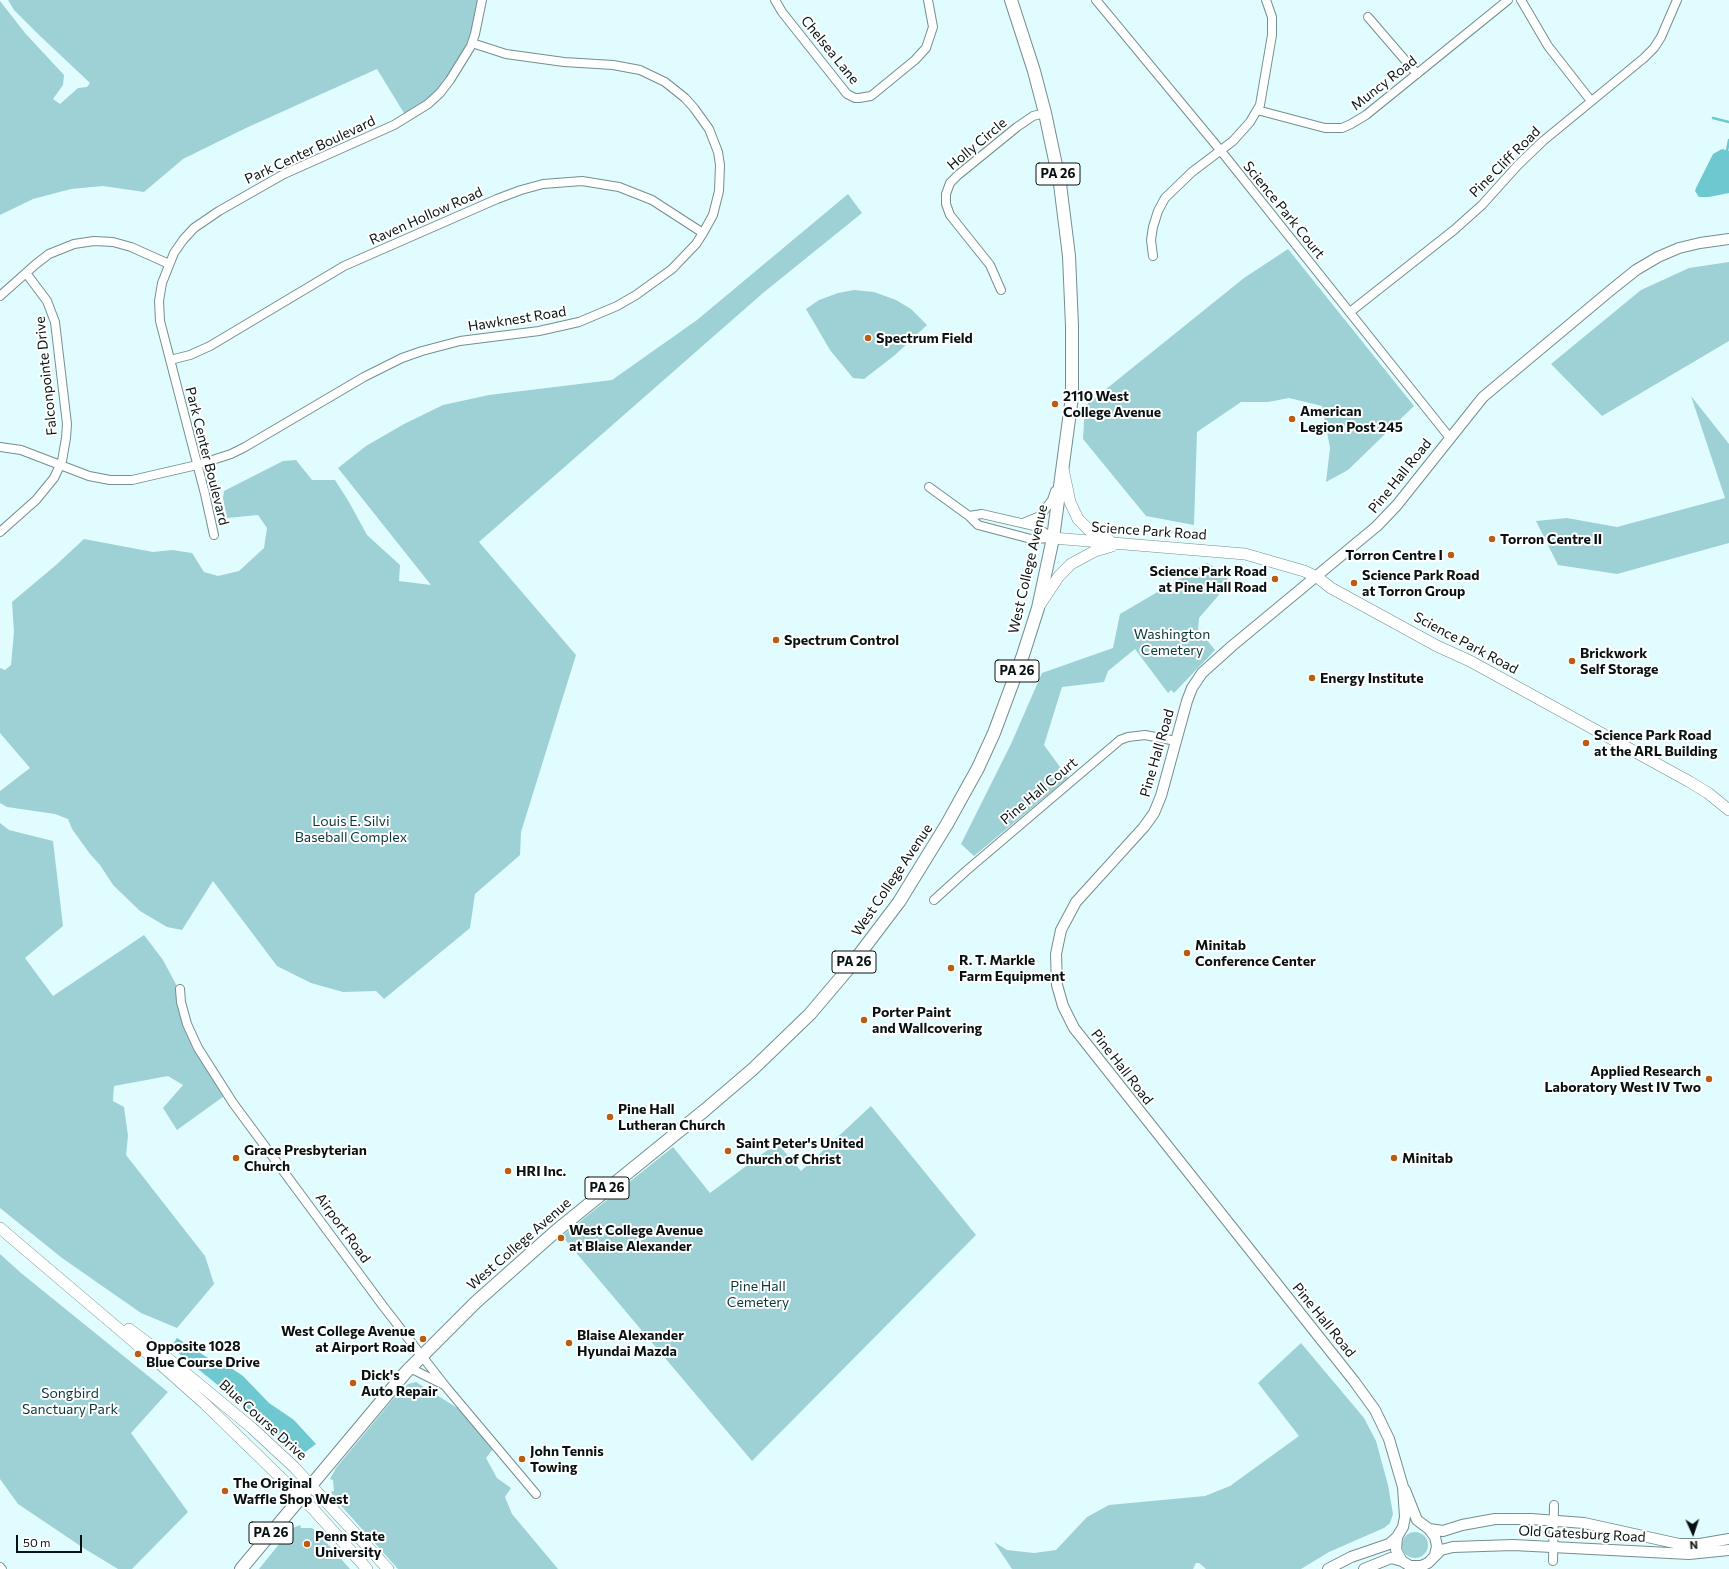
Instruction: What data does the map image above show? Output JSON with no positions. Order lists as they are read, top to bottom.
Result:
{
  "streets": {
    "main road": [
      "PA 26",
      "Science Park Road",
      "West College Avenue",
      "Blue Course Drive"
    ],
    "street": [
      "Chelsea Lane",
      "Muncy Road",
      "Holly Circle",
      "Park Center Boulevard",
      "Pine Cliff Road",
      "Science Park Court",
      "Raven Hollow Road",
      "Hawknest Road",
      "Falconpointe Drive",
      "Pine Hall Road",
      "Pine Hall Court",
      "Airport Road",
      "Old Gatesburg Road"
    ]
  },
  "crossings": [
    ["Holly Circle", "West College Avenue"],
    ["Park Center Boulevard", "Raven Hollow Road"],
    ["Park Center Boulevard", "Hawknest Road"],
    ["Pine Cliff Road", "Science Park Court"],
    ["Science Park Court", "Pine Hall Road"],
    ["Raven Hollow Road", "Hawknest Road"],
    ["Hawknest Road", "Falconpointe Drive"],
    ["Pine Hall Road", "Science Park Road"],
    ["Pine Hall Road", "Pine Hall Court"],
    ["Pine Hall Road", "Old Gatesburg Road"],
    ["Science Park Road", "West College Avenue"],
    ["West College Avenue", "Airport Road"],
    ["West College Avenue", "Blue Course Drive"]
  ],
  "parks": [
    "Washington Cemetery",
    "Louis E. Silvi Baseball Complex",
    "Pine Hall Cemetery",
    "Songbird Sanctuary Park"
  ],
  "places": [
    "Spectrum Field",
    "2110 West College Avenue",
    "American Legion Post 245",
    "Torron Centre II",
    "Torron Centre I",
    "Science Park Road at Pine Hall Road",
    "Science Park Road at Torron Group",
    "Spectrum Control",
    "Brickwork Self Storage",
    "Energy Institute",
    "Science Park Road at the ARL Building",
    "Minitab Conference Center",
    "R. T. Markle Farm Equipment",
    "Porter Paint and Wallcovering",
    "Applied Research Laboratory West IV Two",
    "Pine Hall Lutheran Church",
    "Saint Peter's United Church of Christ",
    "Grace Presbyterian Church",
    "Minitab",
    "HRI Inc.",
    "West College Avenue at Blaise Alexander",
    "West College Avenue at Airport Road",
    "Blaise Alexander Hyundai Mazda",
    "Opposite 1028 Blue Course Drive",
    "Dick's Auto Repair",
    "John Tennis Towing",
    "The Original Waffle Shop West",
    "Penn State University"
  ],
  "scale_bar": "50 m",
  "north": "bottom"
}
